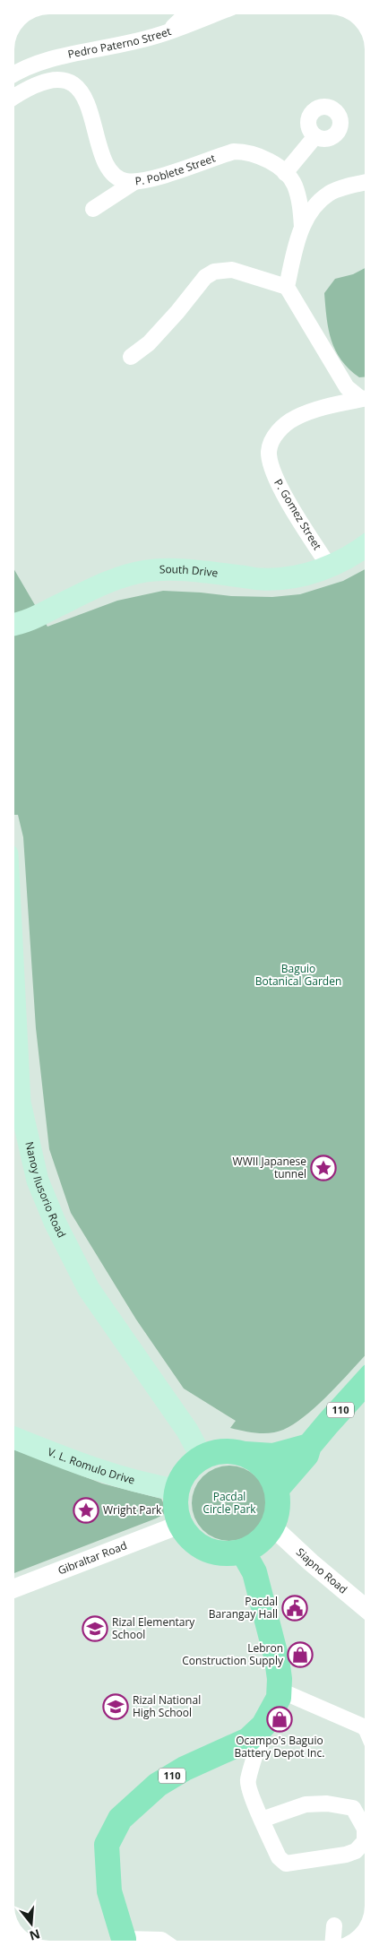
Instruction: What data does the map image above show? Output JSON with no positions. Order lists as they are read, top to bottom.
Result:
{
  "streets": {
    "main road": [
      "South Drive",
      "Nanoy Ilusorio Road",
      "110",
      "V. L. Romulo Drive"
    ],
    "street": [
      "Pedro Paterno Street",
      "P. Poblete Street",
      "P. Gomez Street",
      "Gibraltar Road",
      "Siapno Road"
    ]
  },
  "crossings": [
    ["P. Gomez Street", "South Drive"],
    ["Nanoy Ilusorio Road", "110"],
    ["Nanoy Ilusorio Road", "V. L. Romulo Drive"],
    ["Nanoy Ilusorio Road", "Gibraltar Road"],
    ["Nanoy Ilusorio Road", "Siapno Road"],
    ["110", "V. L. Romulo Drive"],
    ["110", "Gibraltar Road"],
    ["110", "Siapno Road"],
    ["V. L. Romulo Drive", "Gibraltar Road"],
    ["V. L. Romulo Drive", "Siapno Road"],
    ["Gibraltar Road", "Siapno Road"]
  ],
  "parks": ["Baguio Botanical Garden", "Pacdal Circle Park"],
  "places": {
    "place": ["WWII Japanese tunnel", "Wright Park"],
    "public building": ["Pacdal Barangay Hall"],
    "school or university": ["Rizal Elementary School", "Rizal National High School"],
    "shop": ["Lebron Construction Supply", "Ocampo's Baguio Battery Depot Inc."]
  },
  "north": "bottom"
}
